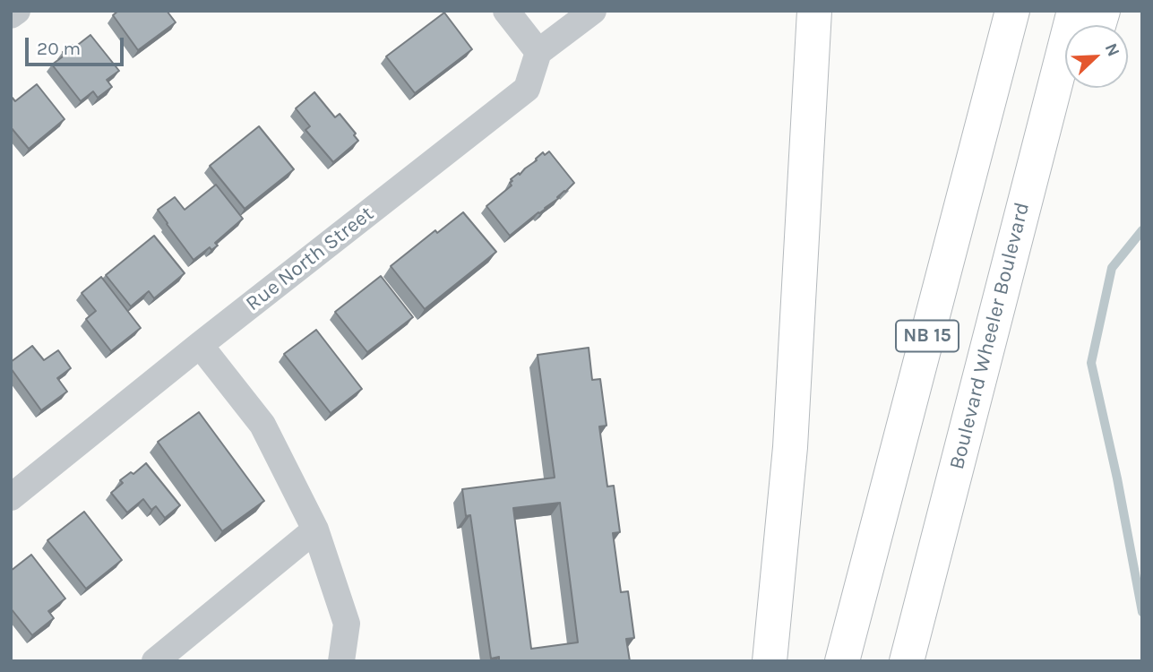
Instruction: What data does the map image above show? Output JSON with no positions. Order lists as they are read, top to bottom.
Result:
{
  "streets": {
    "highway": ["NB 15", "Boulevard Wheeler Boulevard"],
    "street": ["Rue North Street"]
  },
  "scale_bar": "20 m",
  "north": "top right"
}
